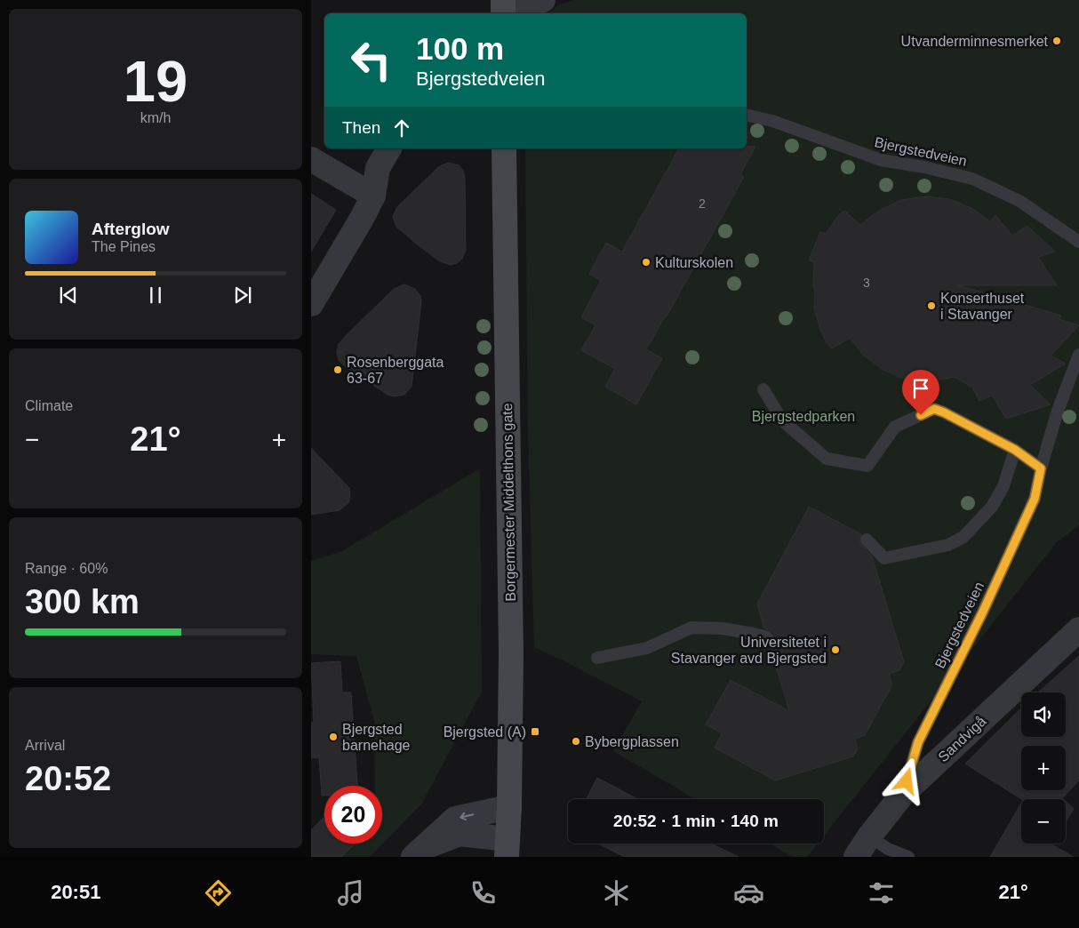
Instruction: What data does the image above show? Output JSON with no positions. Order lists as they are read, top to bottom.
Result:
{
  "streets": {
    "main road": ["Borgermester Middelthons gate"],
    "street": ["Sandvigå"],
    "lane": ["Bjergstedveien"]
  },
  "crossings": [
    ["Bjergstedveien", "Sandvigå"]
  ],
  "parks": ["Bjergstedparken"],
  "places": {
    "other": [
      "Utvanderminnesmerket",
      "Kulturskolen",
      "Konserthuset i Stavanger",
      "Rosenberggata 63-67",
      "Universitetet i Stavanger avd Bjergsted",
      "Bjergsted barnehage",
      "Bybergplassen"
    ],
    "transit": ["Bjergsted (A)"]
  },
  "house_numbers": ["2", "3"],
  "page": {
    "tile": [
      ["19", "km/h"],
      "Climate",
      ["Range · 60%", "300 km"],
      ["Arrival", "20:52"]
    ],
    "turn": ["100 m", "Bjergstedveien"],
    "then": "Then",
    "song": ["Afterglow", "The Pines"],
    "heat": ["−", "21°", "+"],
    "map_buttons": ["+", "−"],
    "limit": "20",
    "trip": "20:52 · 1 min · 140 m",
    "tabs": ["20:51", "21°"]
  }
}
